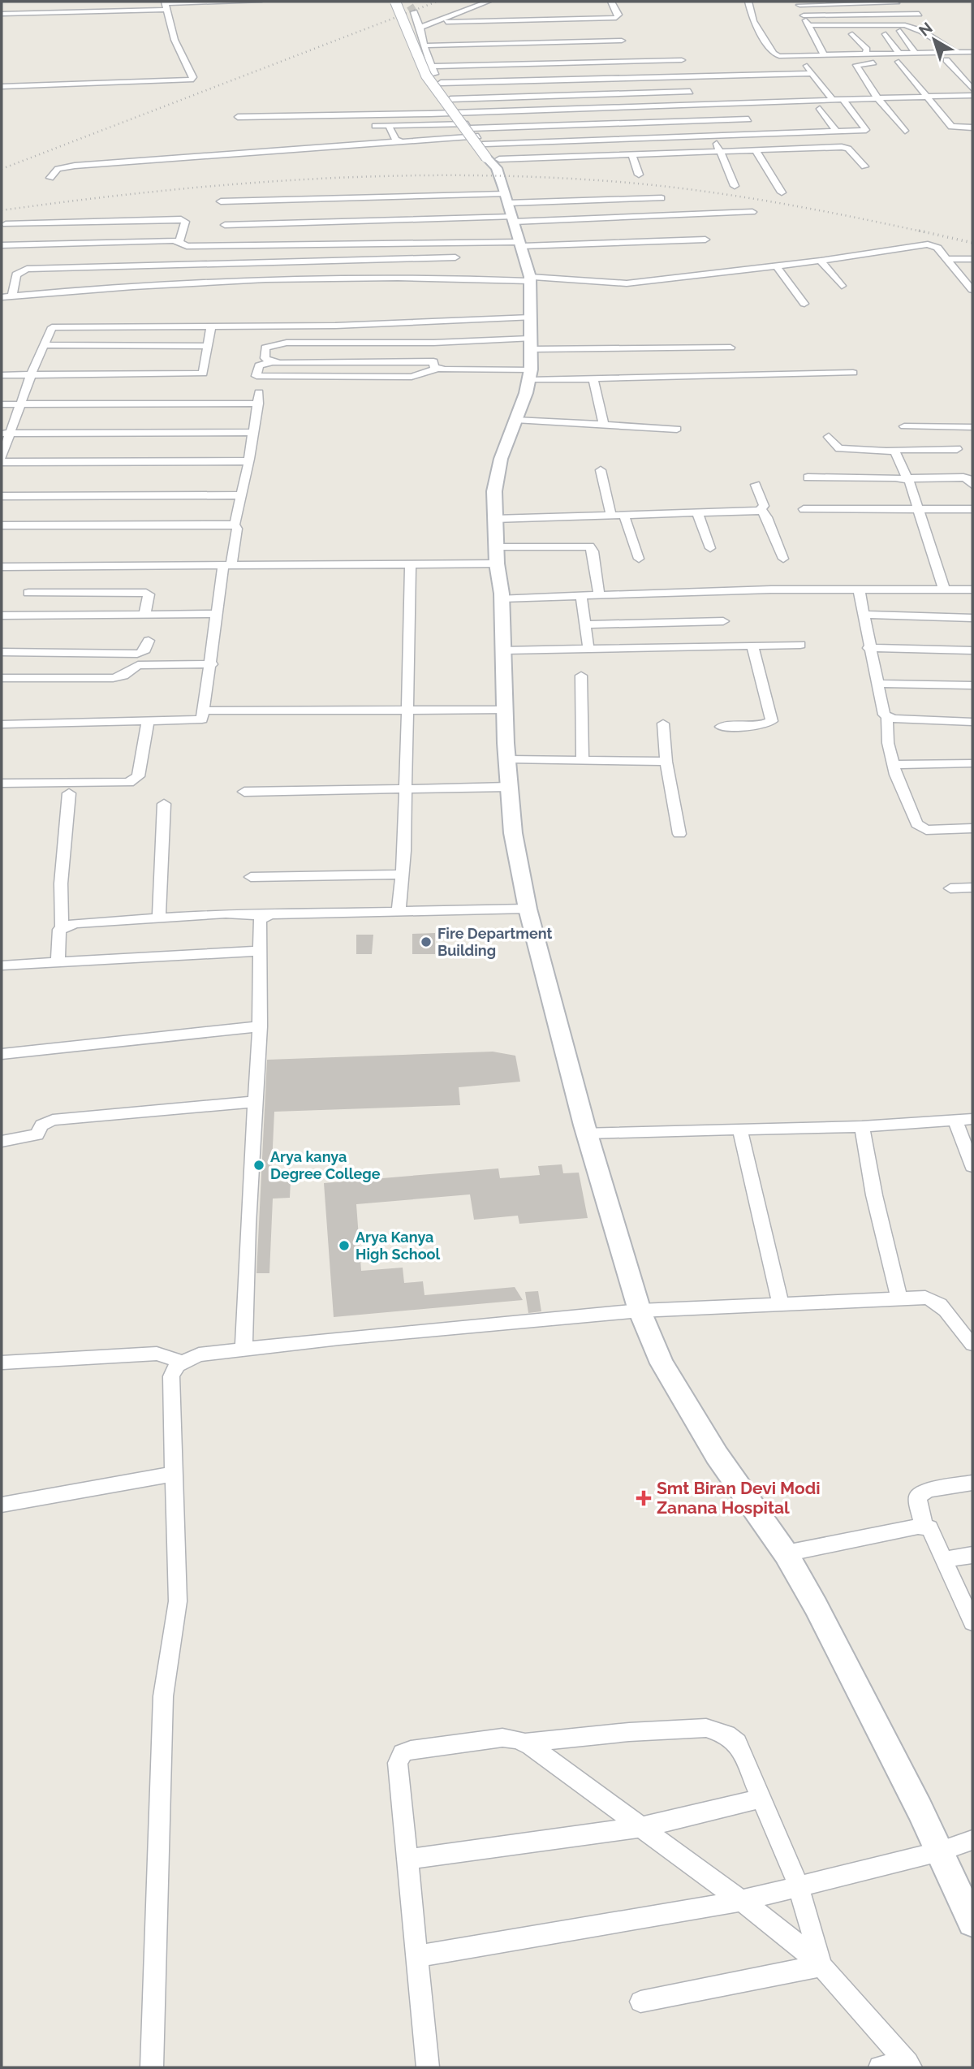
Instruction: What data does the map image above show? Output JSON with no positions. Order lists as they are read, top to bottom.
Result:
{
  "places": {
    "other": ["Fire Department Building", "Arya kanya Degree College", "Arya Kanya High School"],
    "health": ["Smt Biran Devi Modi Zanana Hospital"]
  },
  "north": "top left"
}
